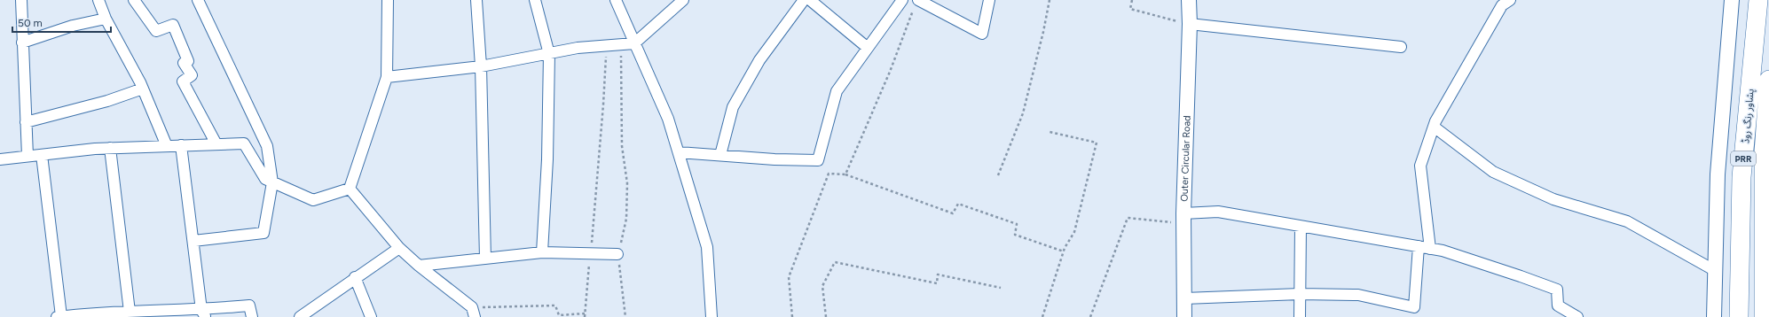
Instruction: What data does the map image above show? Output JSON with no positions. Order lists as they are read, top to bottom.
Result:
{
  "streets": {
    "highway": ["پشاور رنگ روڈ", "PRR"],
    "street": ["Outer Circular Road"]
  },
  "scale_bar": "50 m"
}
